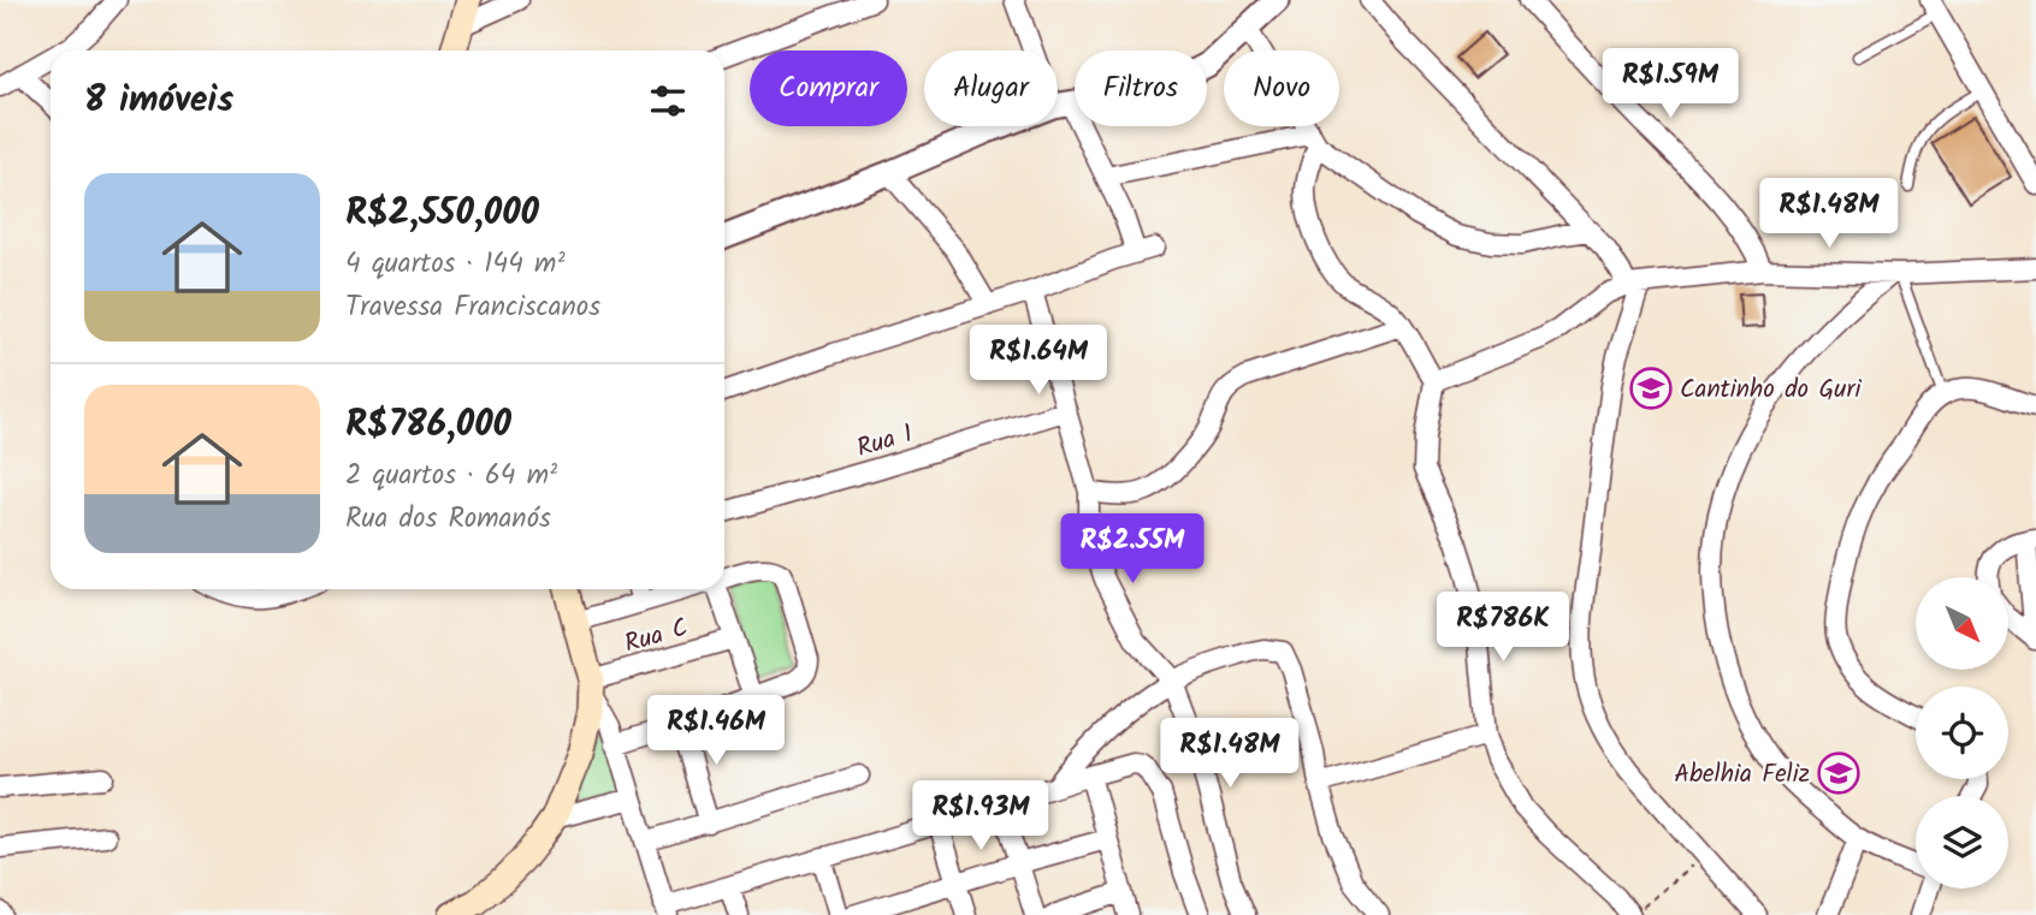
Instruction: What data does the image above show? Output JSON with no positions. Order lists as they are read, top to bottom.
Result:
{
  "streets": {
    "street": ["Rua 1", "Rua C"]
  },
  "places": {
    "school or university": ["Cantinho do Guri", "Abelhia Feliz"]
  },
  "north": "bottom right",
  "page": {
    "price": [
      "R$1.59M",
      "R$1.48M",
      "R$1.64M",
      "R$2.55M",
      "R$786K",
      "R$1.46M",
      "R$1.48M",
      "R$1.93M"
    ],
    "chip": [
      "Comprar",
      "Alugar",
      "Filtros",
      "Novo"
    ],
    "heading": "8 imóveis",
    "list": [
      {
        "name": "R$2,550,000",
        "note": "4 quartos · 144 m² · Travessa Franciscanos"
      },
      {
        "name": "R$786,000",
        "note": "2 quartos · 64 m² · Rua dos Romanós"
      }
    ]
  }
}
